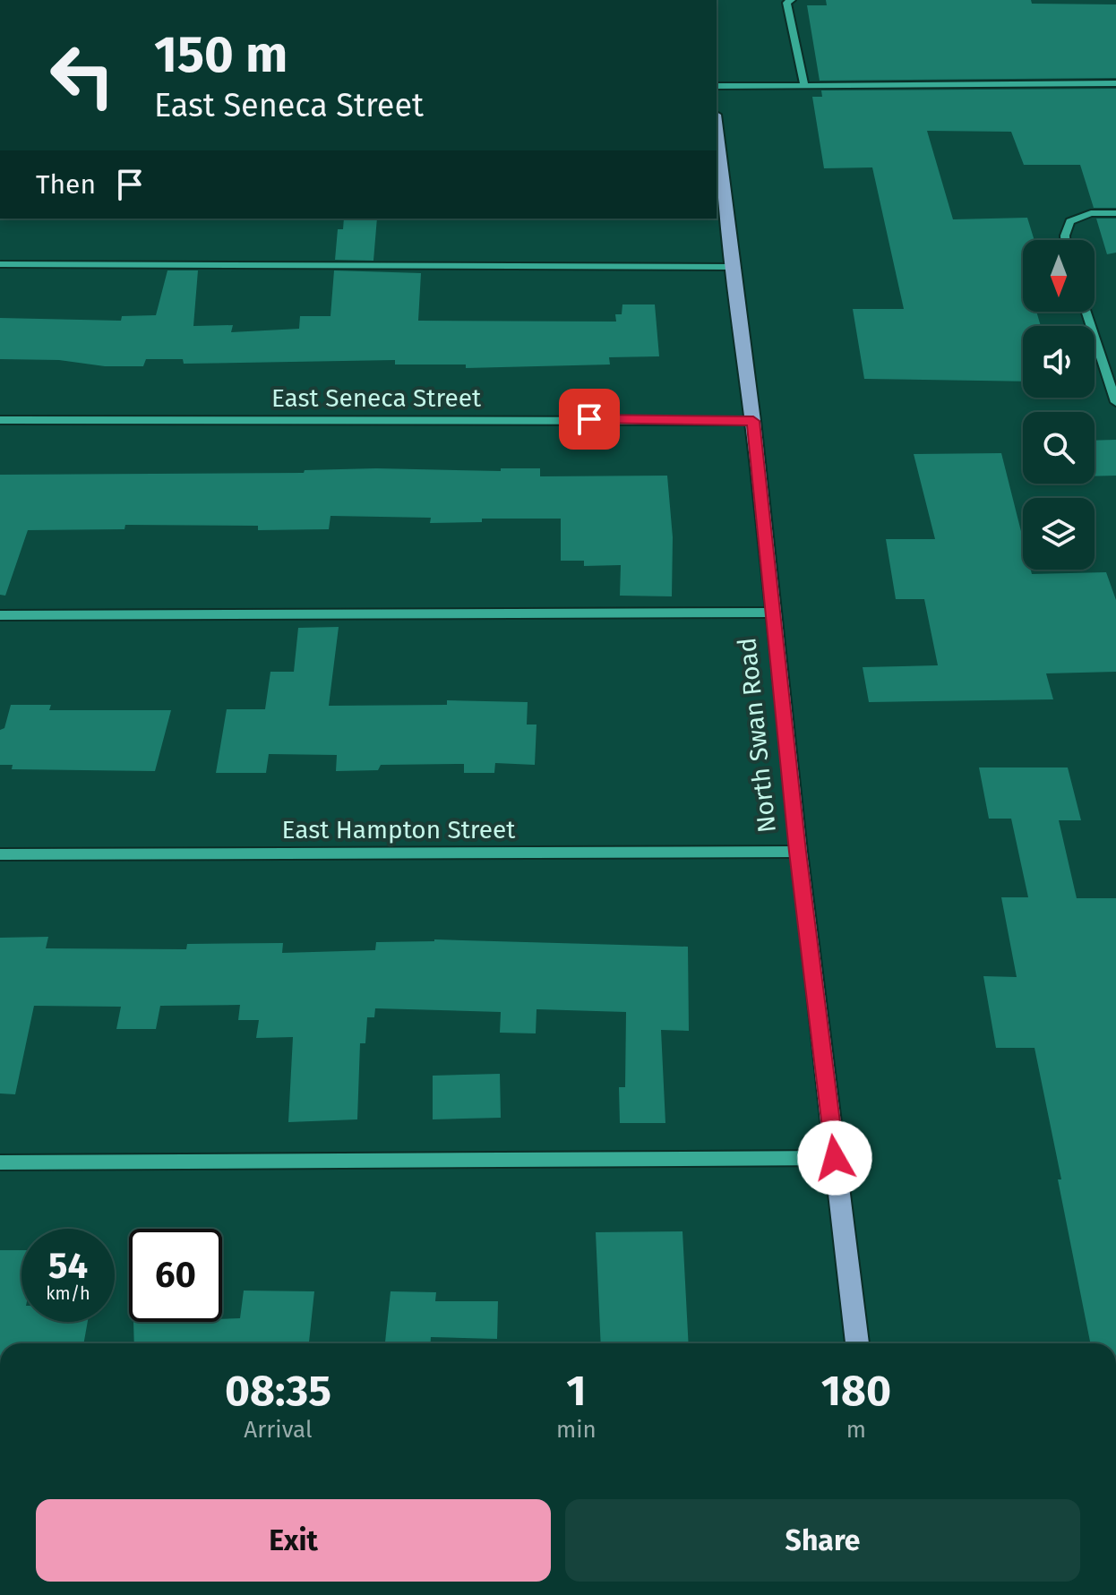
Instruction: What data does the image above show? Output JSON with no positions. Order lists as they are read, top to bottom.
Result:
{
  "streets": {
    "main road": ["North Swan Road"],
    "street": ["East Seneca Street", "East Hampton Street"]
  },
  "crossings": [
    ["East Seneca Street", "North Swan Road"],
    ["North Swan Road", "East Hampton Street"]
  ],
  "north": "bottom",
  "page": {
    "turn": ["150 m", "East Seneca Street"],
    "then": "Then",
    "speed": "54 km/h",
    "limit": "60",
    "eta": [
      "08:35",
      "Arrival",
      "1",
      "min",
      "180",
      "m"
    ],
    "buttons": ["Exit", "Share"]
  }
}
